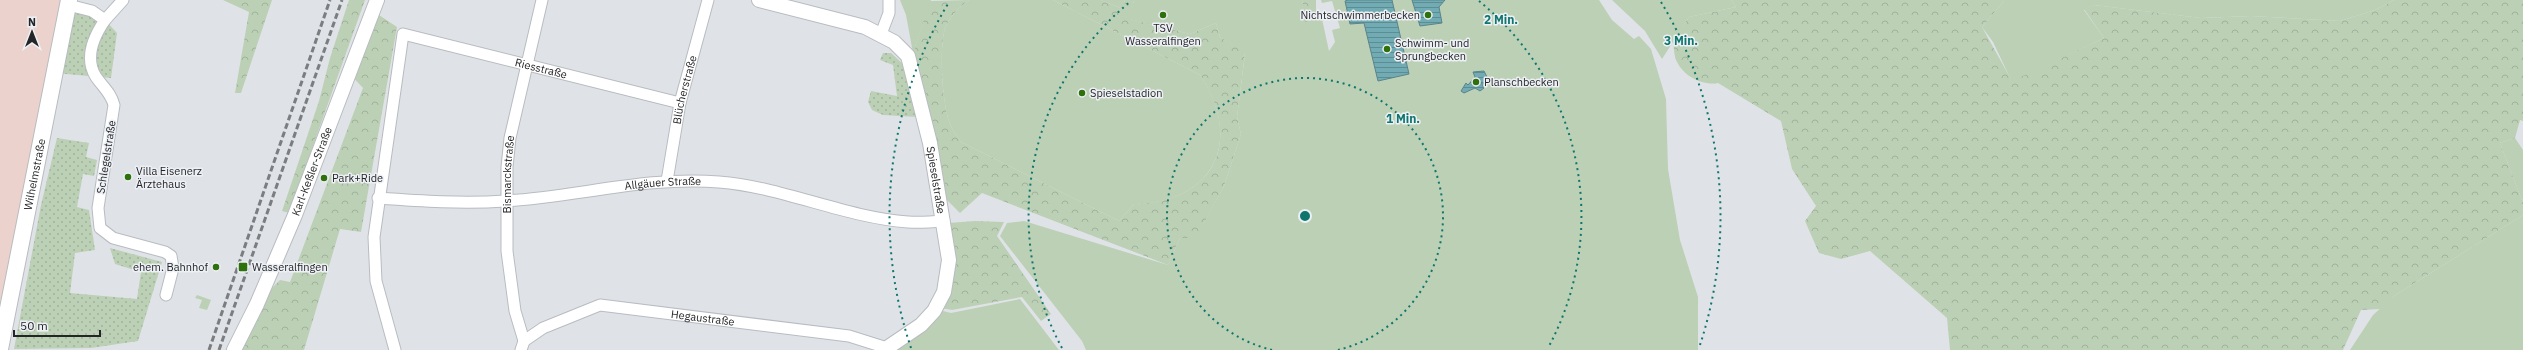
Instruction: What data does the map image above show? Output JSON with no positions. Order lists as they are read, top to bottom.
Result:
{
  "streets": {
    "main road": ["Wilhelmstraße"],
    "street": [
      "Riesstraße",
      "Blücherstraße",
      "Schlegelstraße",
      "Karl-Keßler-Straße",
      "Bismarckstraße",
      "Spieselstraße",
      "Allgäuer Straße",
      "Hegaustraße"
    ]
  },
  "crossings": [
    ["Riesstraße", "Blücherstraße"],
    ["Riesstraße", "Bismarckstraße"],
    ["Riesstraße", "Allgäuer Straße"],
    ["Blücherstraße", "Allgäuer Straße"],
    ["Bismarckstraße", "Allgäuer Straße"],
    ["Bismarckstraße", "Hegaustraße"],
    ["Spieselstraße", "Allgäuer Straße"],
    ["Spieselstraße", "Hegaustraße"]
  ],
  "places": {
    "other": [
      "TSV Wasseralfingen",
      "Nichtschwimmerbecken",
      "Schwimm- und Sprungbecken",
      "Planschbecken",
      "Spieselstadion",
      "Villa Eisenerz Ärztehaus",
      "Park+Ride",
      "ehem. Bahnhof"
    ],
    "transit": ["Wasseralfingen"]
  },
  "scale_bar": "50 m",
  "north": "top",
  "rings": ["2 Min.", "3 Min.", "1 Min."]
}
